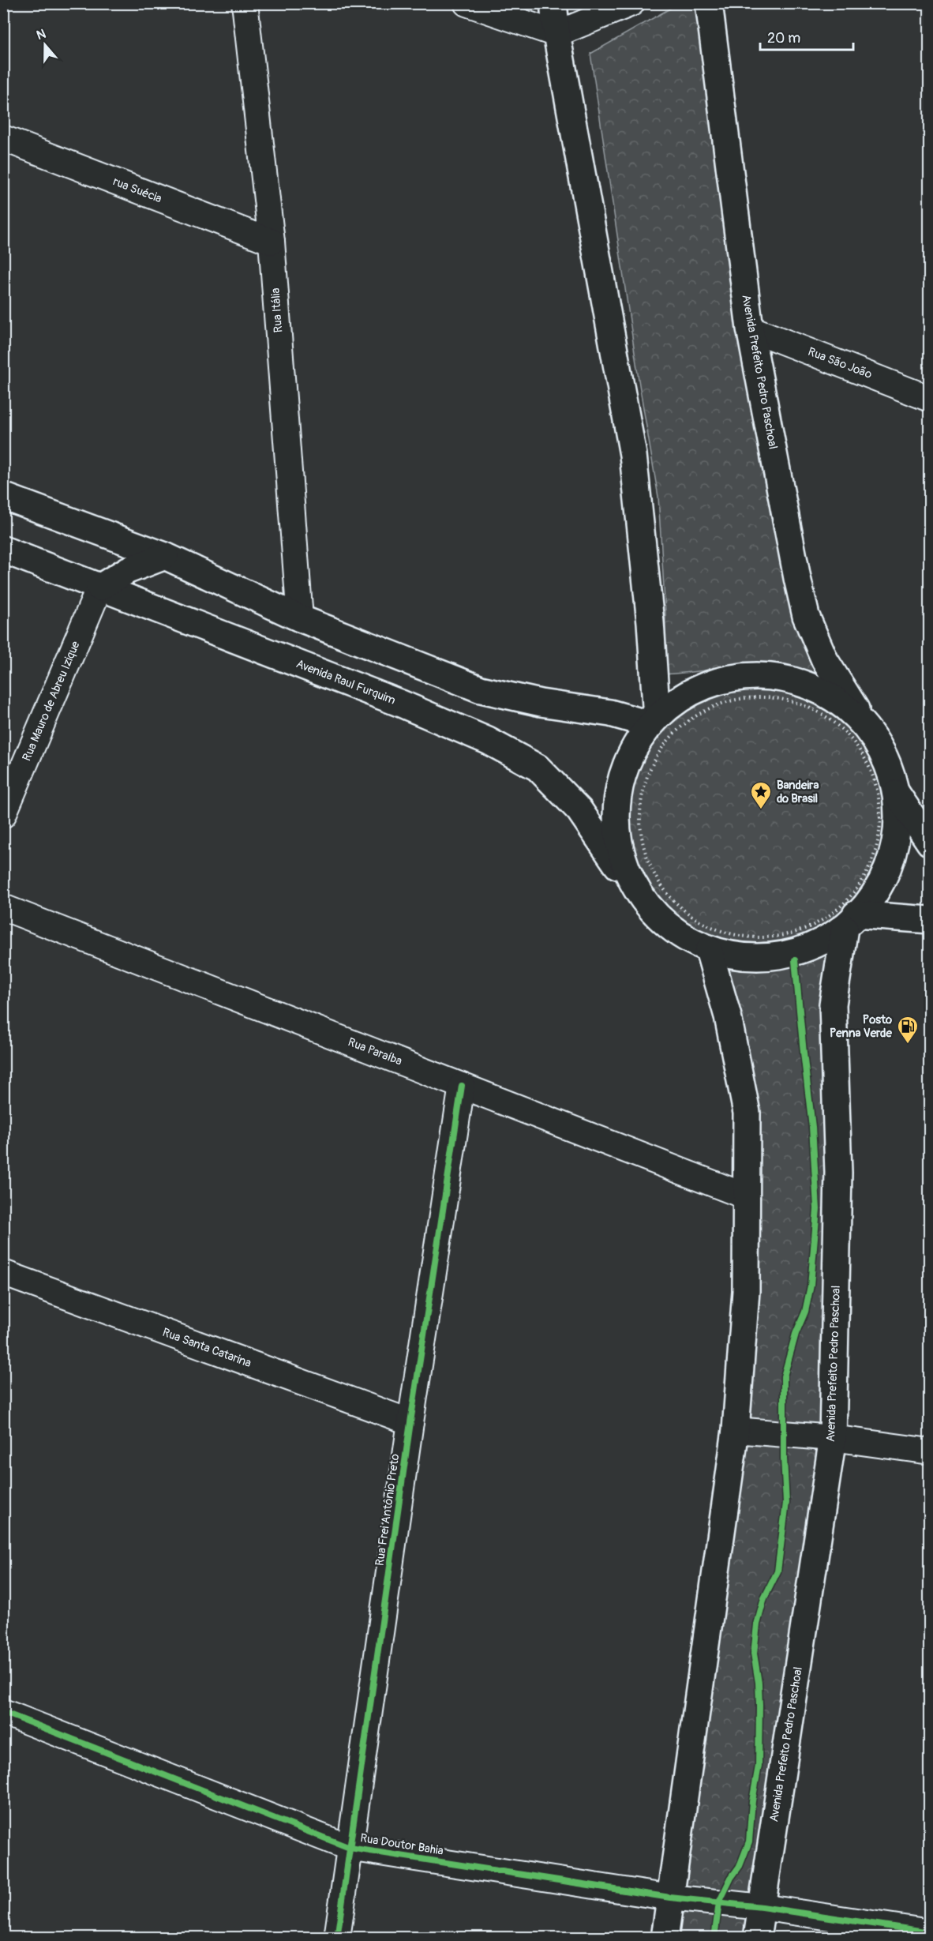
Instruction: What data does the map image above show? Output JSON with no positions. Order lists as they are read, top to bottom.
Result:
{
  "streets": {
    "main road": ["Avenida Prefeito Pedro Paschoal", "Avenida Raul Furquim"],
    "street": [
      "rua Suécia",
      "Rua Itália",
      "Rua São João",
      "Rua Mauro de Abreu Izique",
      "Rua Paraíba",
      "Rua Santa Catarina",
      "Rua Frei Antônio Preto",
      "Rua Doutor Bahia"
    ]
  },
  "crossings": [
    ["rua Suécia", "Rua Itália"],
    ["Rua São João", "Avenida Prefeito Pedro Paschoal"],
    ["Avenida Prefeito Pedro Paschoal", "Avenida Raul Furquim"],
    ["Avenida Prefeito Pedro Paschoal", "Rua Doutor Bahia"],
    ["Avenida Raul Furquim", "Rua Mauro de Abreu Izique"],
    ["Rua Paraíba", "Rua Frei Antônio Preto"],
    ["Rua Santa Catarina", "Rua Frei Antônio Preto"],
    ["Rua Frei Antônio Preto", "Rua Doutor Bahia"]
  ],
  "places": {
    "place": ["Bandeira do Brasil"],
    "fuel station": ["Posto Penna Verde"]
  },
  "scale_bar": "20 m",
  "north": "top"
}
